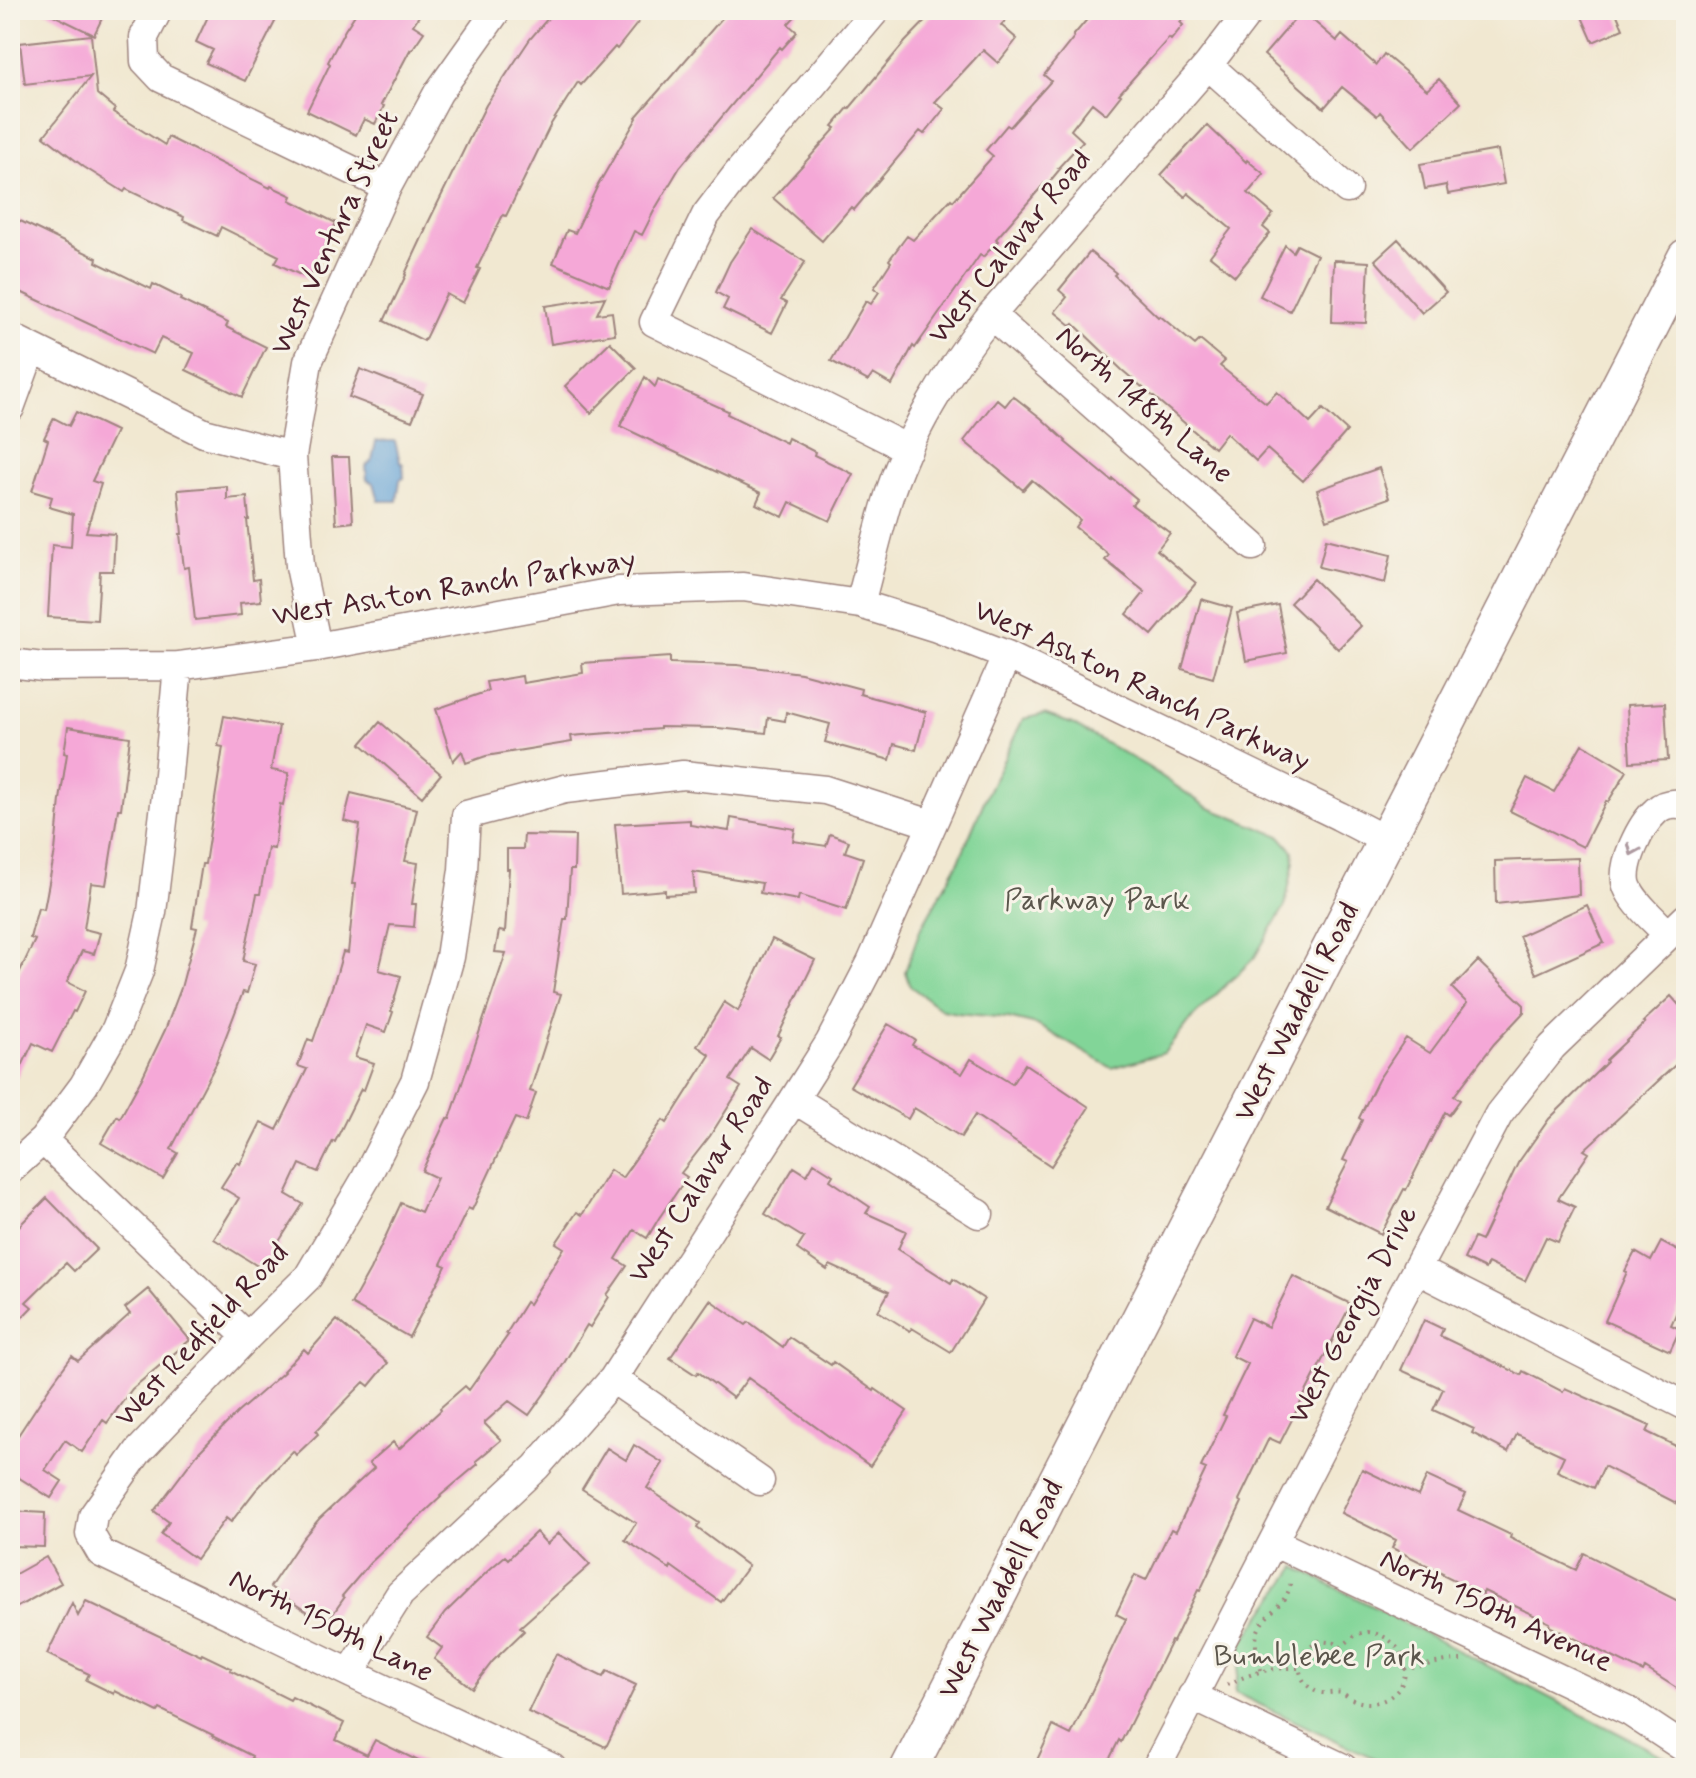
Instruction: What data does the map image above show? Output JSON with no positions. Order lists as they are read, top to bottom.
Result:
{
  "streets": {
    "main road": ["West Waddell Road"],
    "street": [
      "West Ventura Street",
      "West Calavar Road",
      "North 148th Lane",
      "West Ashton Ranch Parkway",
      "West Georgia Drive",
      "West Redfield Road",
      "North 150th Avenue",
      "North 150th Lane"
    ]
  },
  "crossings": [
    ["West Ventura Street", "West Ashton Ranch Parkway"],
    ["West Calavar Road", "North 148th Lane"],
    ["West Calavar Road", "West Ashton Ranch Parkway"],
    ["West Calavar Road", "West Redfield Road"],
    ["West Calavar Road", "North 150th Lane"],
    ["West Ashton Ranch Parkway", "West Waddell Road"],
    ["West Georgia Drive", "North 150th Avenue"],
    ["West Redfield Road", "North 150th Lane"]
  ],
  "parks": ["Parkway Park", "Bumblebee Park"]
}
